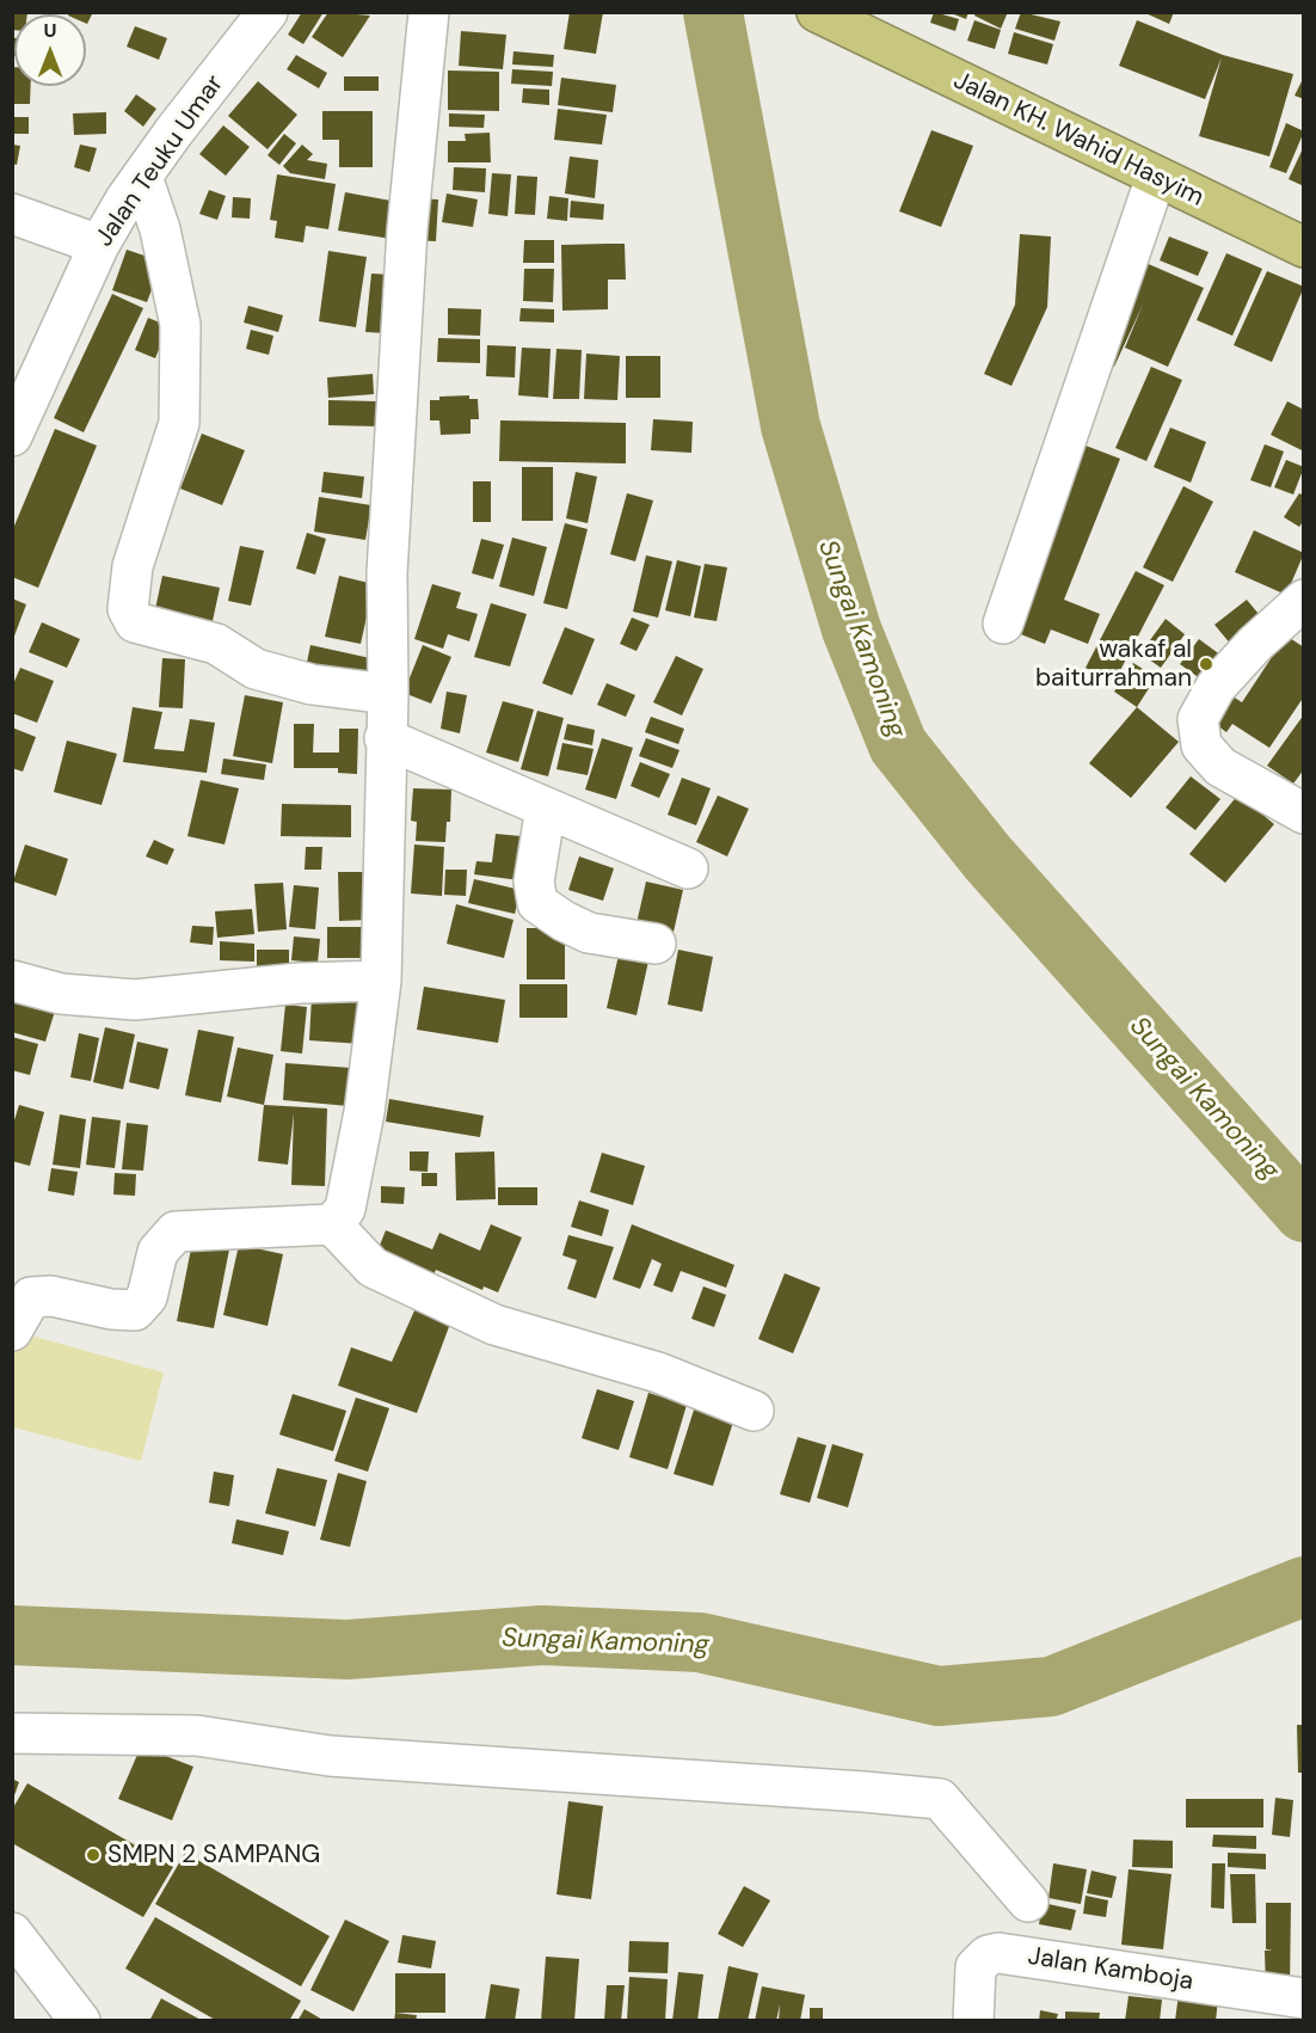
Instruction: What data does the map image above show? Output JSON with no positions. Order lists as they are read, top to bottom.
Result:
{
  "streets": {
    "highway": ["Jalan KH. Wahid Hasyim"],
    "street": ["Jalan Teuku Umar", "Jalan Kamboja"]
  },
  "water": ["Sungai Kamoning"],
  "places": ["wakaf al baiturrahman", "SMPN 2 SAMPANG"],
  "north": "top"
}
